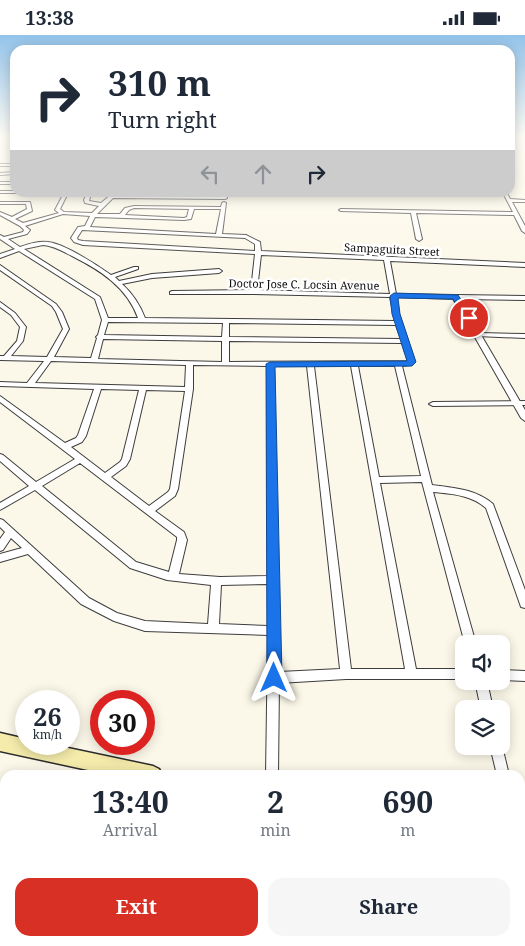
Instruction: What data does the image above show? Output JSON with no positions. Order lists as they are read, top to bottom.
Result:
{
  "streets": {
    "street": ["Sampaguita Street", "Doctor Jose C. Locsin Avenue"]
  },
  "page": {
    "status": "13:38",
    "turn": ["310 m", "Turn right"],
    "speed": "26 km/h",
    "limit": "30",
    "eta": [
      "13:40",
      "Arrival",
      "2",
      "min",
      "690",
      "m"
    ],
    "buttons": ["Exit", "Share"]
  }
}
